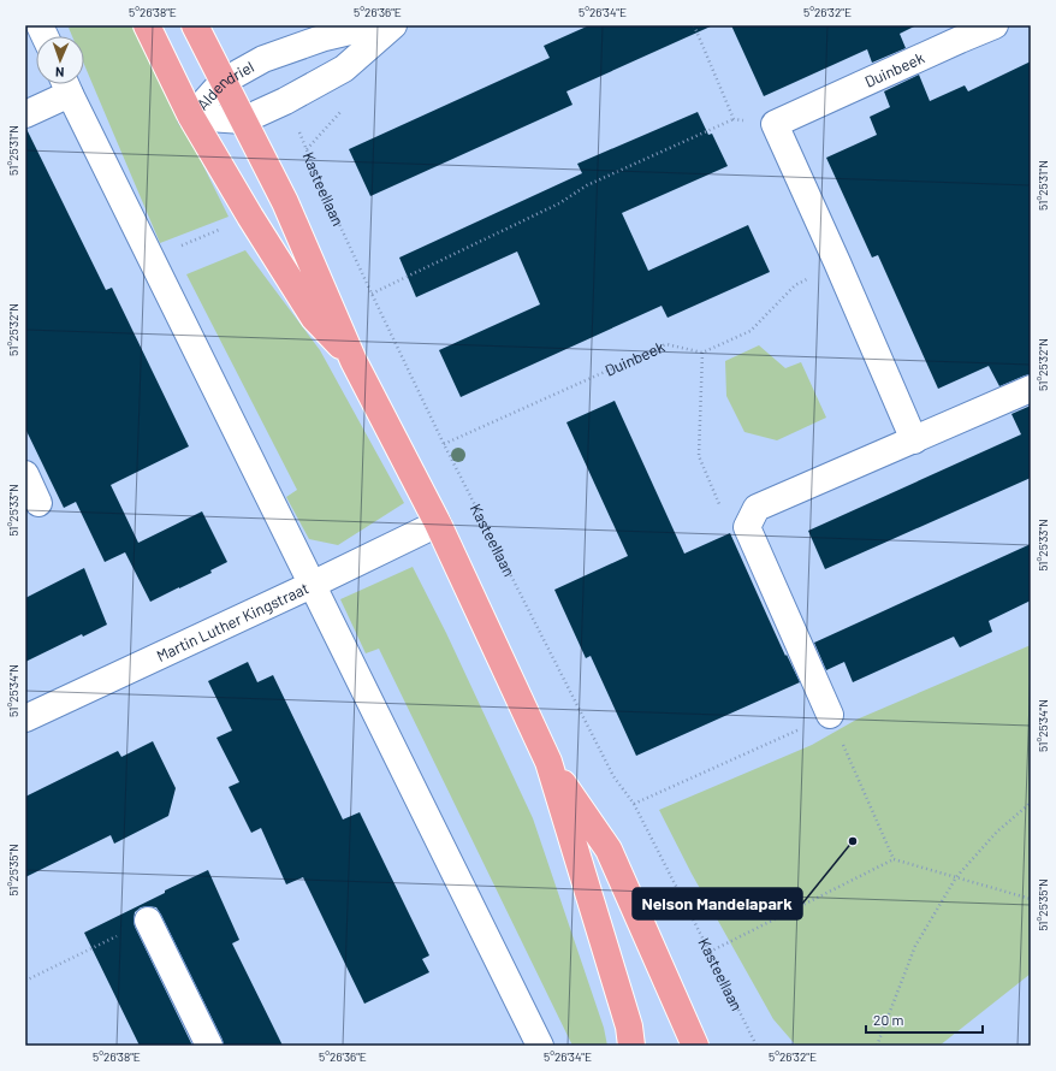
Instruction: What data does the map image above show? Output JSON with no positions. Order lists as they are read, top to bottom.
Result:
{
  "streets": {
    "street": ["Duinbeek", "Aldendriel", "Martin Luther Kingstraat"],
    "path": ["Kasteellaan"]
  },
  "crossings": [
    ["Duinbeek", "Kasteellaan"],
    ["Aldendriel", "Kasteellaan"]
  ],
  "places": ["Nelson Mandelapark"],
  "scale_bar": "20 m",
  "north": "bottom",
  "coordinates": [
    "5°26'38\"E",
    "5°26'36\"E",
    "5°26'34\"E",
    "5°26'32\"E",
    "51°25'31\"N",
    "51°25'32\"N",
    "51°25'33\"N",
    "51°25'34\"N",
    "51°25'35\"N"
  ]
}
